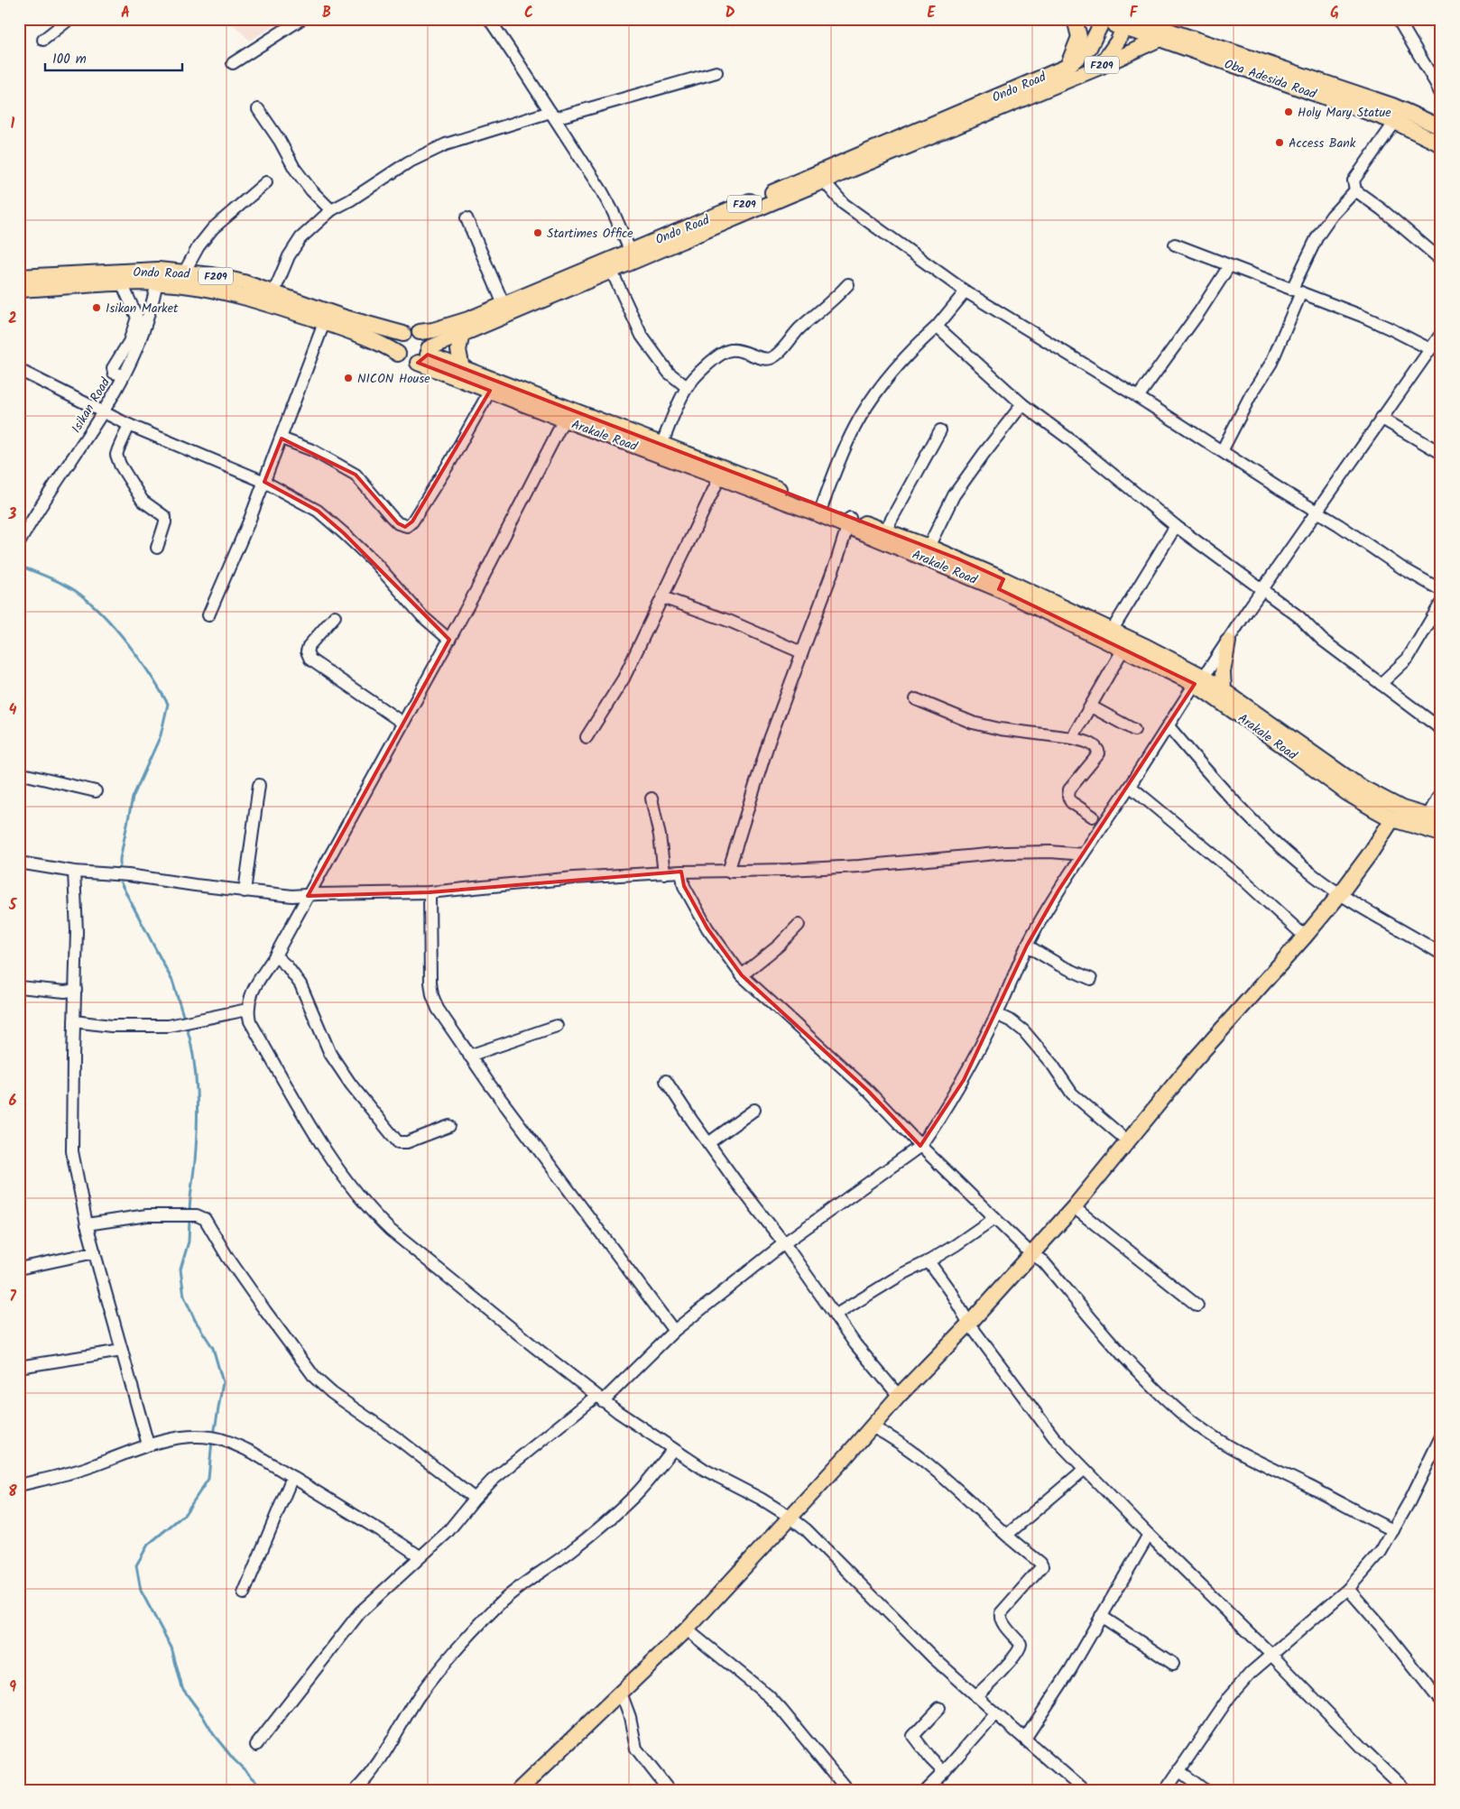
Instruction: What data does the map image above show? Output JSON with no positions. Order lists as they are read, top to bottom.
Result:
{
  "streets": {
    "main road": [
      "F209",
      "Oba Adesida Road",
      "Ondo Road",
      "Arakale Road"
    ],
    "street": ["Isikan Road"]
  },
  "crossings": [
    ["F209", "Oba Adesida Road"],
    ["F209", "Ondo Road"],
    ["F209", "Arakale Road"],
    ["Ondo Road", "Isikan Road"],
    ["Ondo Road", "Arakale Road"]
  ],
  "places": [
    "Holy Mary Statue",
    "Access Bank",
    "Startimes Office",
    "Isikan Market",
    "NICON House"
  ],
  "scale_bar": "100 m",
  "grid": {
    "columns": [
      "A",
      "B",
      "C",
      "D",
      "E",
      "F",
      "G"
    ],
    "rows": [
      "1",
      "2",
      "3",
      "4",
      "5",
      "6",
      "7",
      "8",
      "9"
    ]
  }
}
